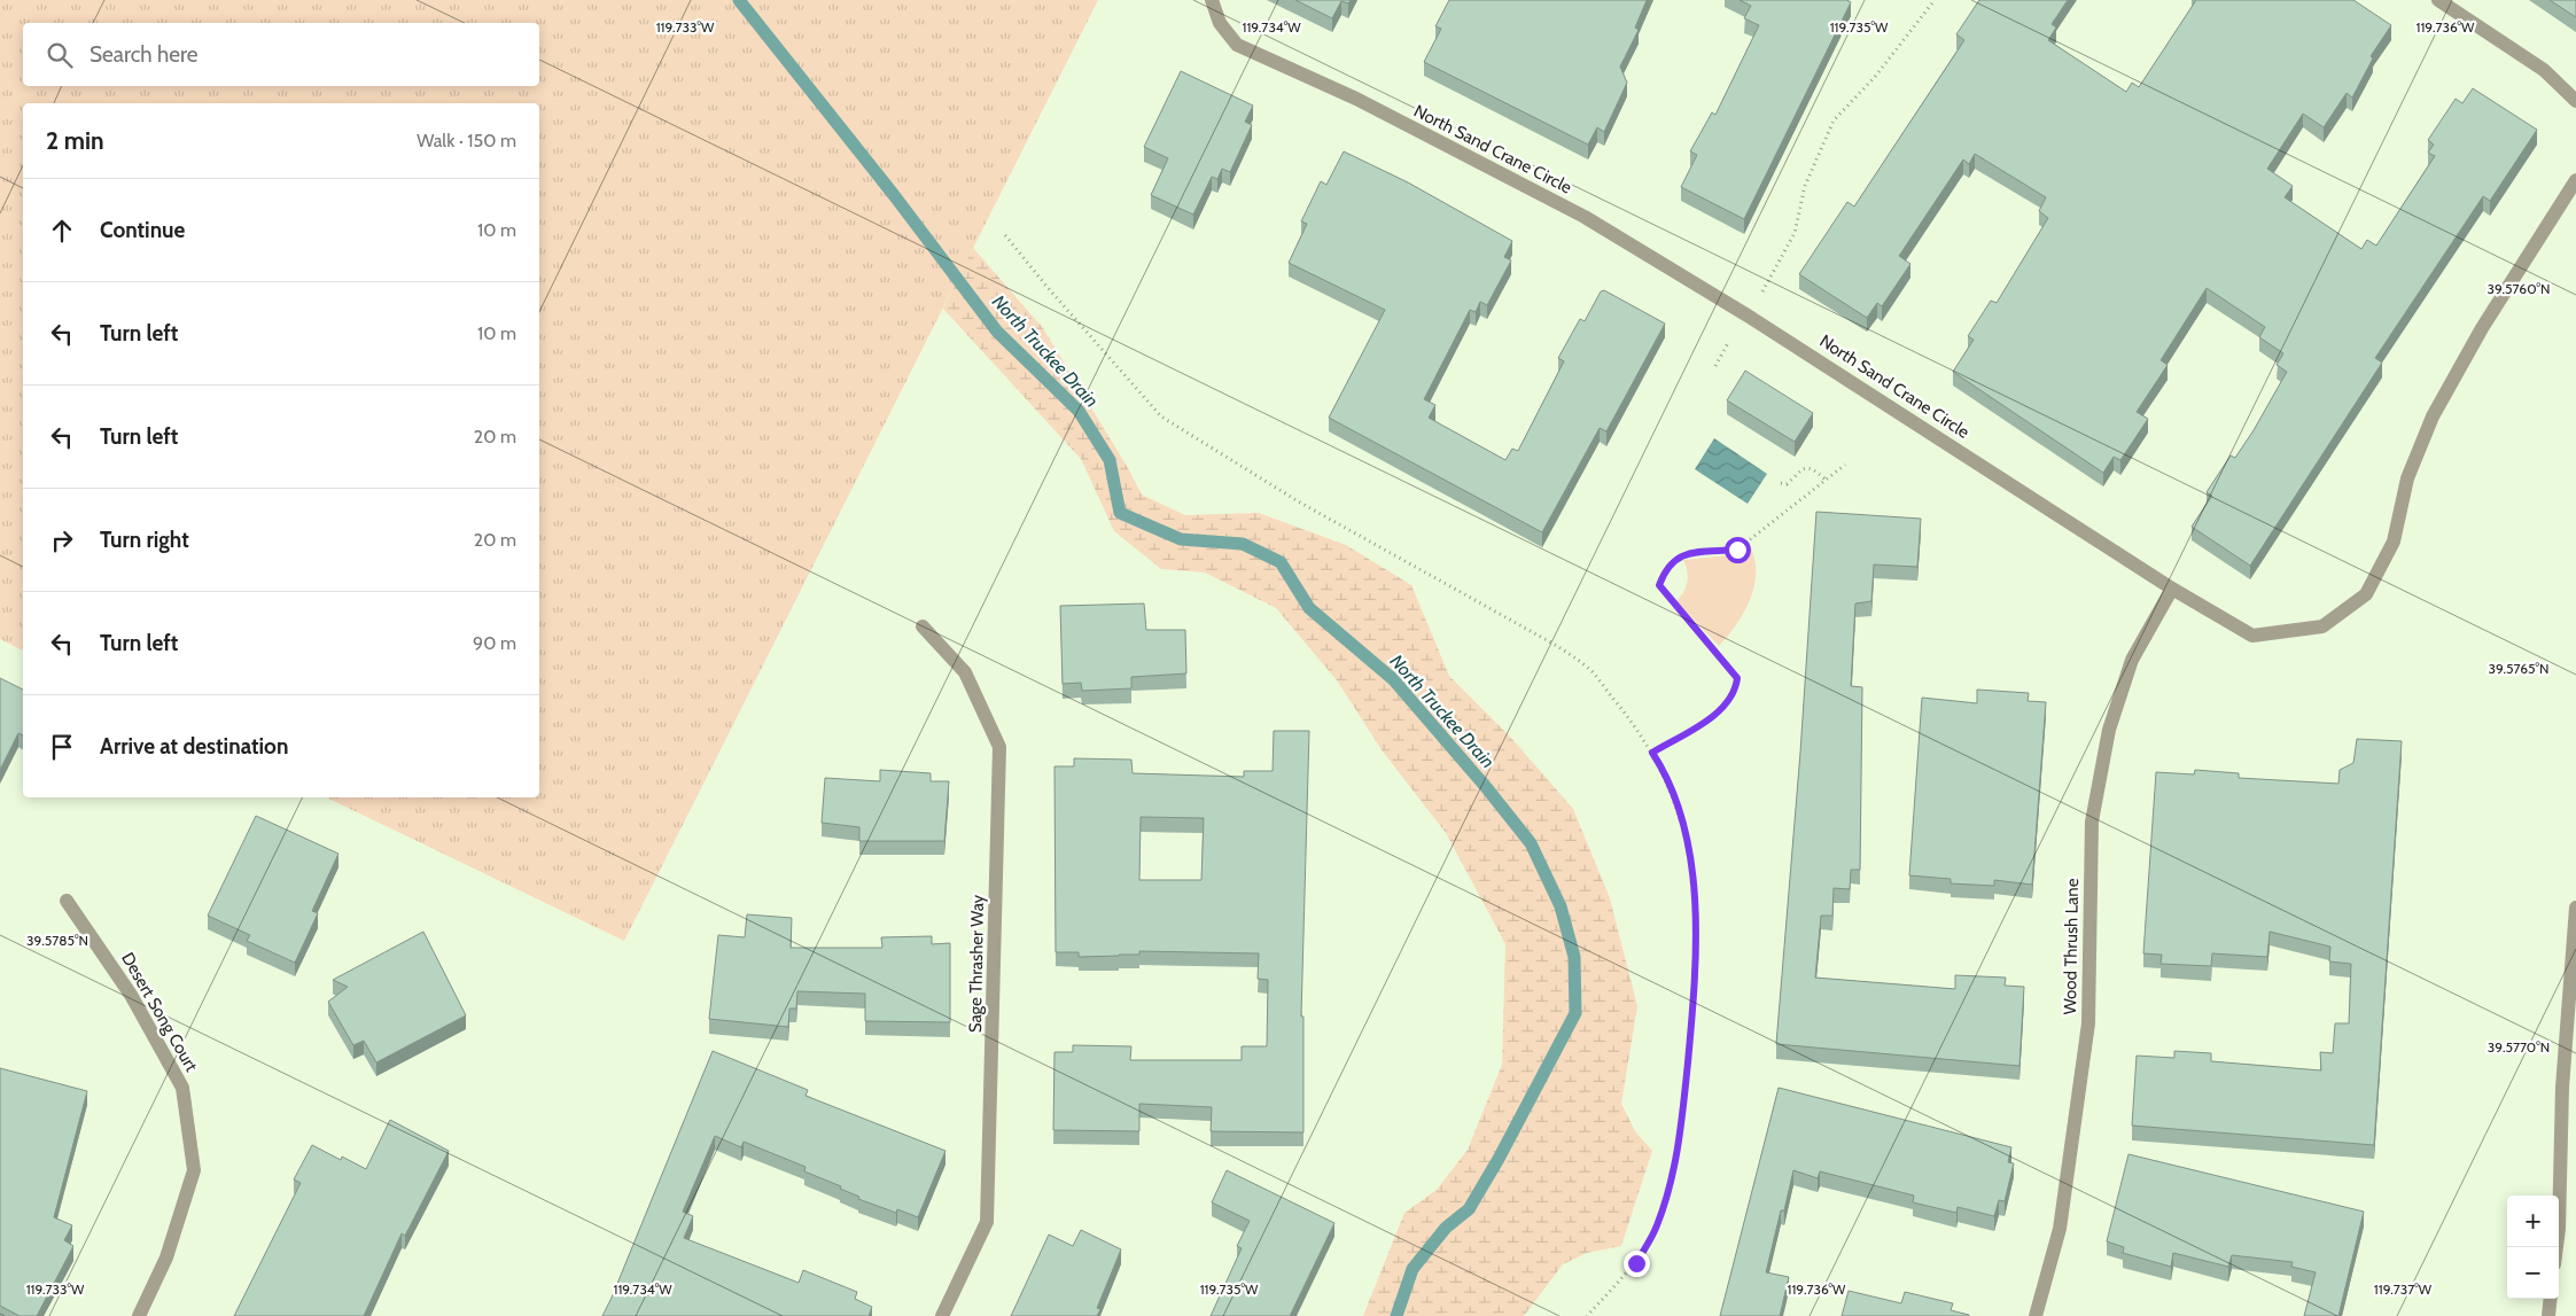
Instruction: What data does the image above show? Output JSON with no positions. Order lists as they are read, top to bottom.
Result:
{
  "streets": {
    "street": [
      "North Sand Crane Circle",
      "Wood Thrush Lane",
      "Sage Thrasher Way",
      "Desert Song Court"
    ]
  },
  "crossings": [
    ["North Sand Crane Circle", "Wood Thrush Lane"]
  ],
  "water": ["North Truckee Drain"],
  "page": {
    "search": "Search here",
    "heading": ["2 min", "Walk · 150 m"],
    "list": [
      ["Continue", "10 m"],
      ["Turn left", "10 m"],
      ["Turn left", "20 m"],
      ["Turn right", "20 m"],
      ["Turn left", "90 m"],
      "Arrive at destination"
    ],
    "map_buttons": ["+", "−"]
  },
  "coordinates": [
    "119.733°W",
    "119.734°W",
    "119.735°W",
    "119.736°W",
    "39.5760°N",
    "39.5765°N",
    "39.5785°N",
    "39.5770°N",
    "119.737°W"
  ]
}
